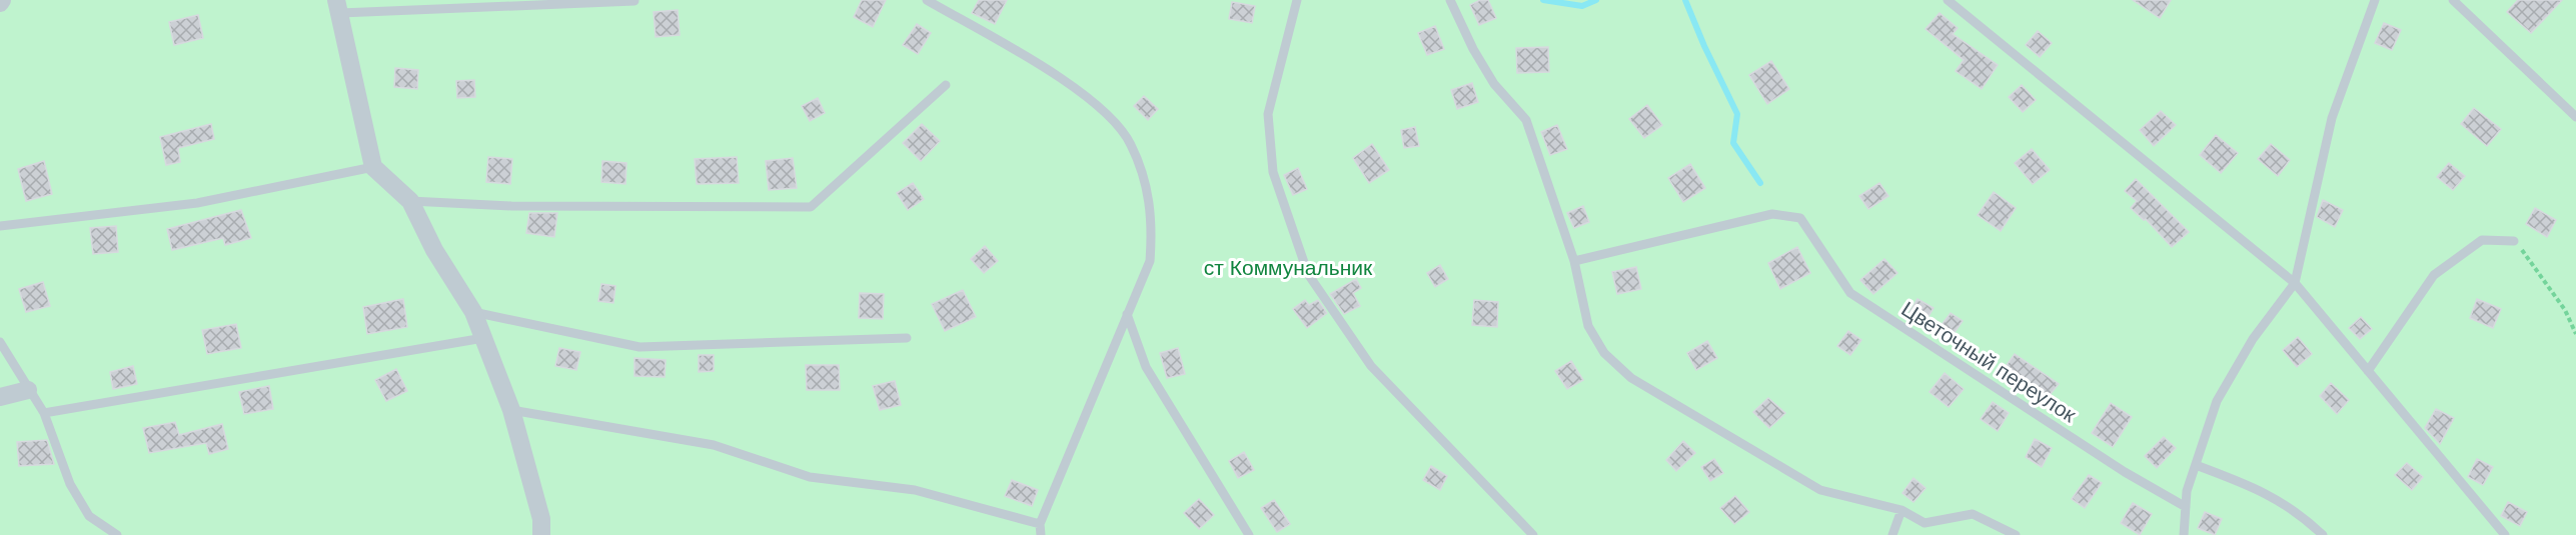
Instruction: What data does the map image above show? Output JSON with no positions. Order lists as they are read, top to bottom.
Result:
{
  "streets": {
    "lane": ["Цветочный переулок"]
  },
  "parks": ["ст Коммунальник"]
}
